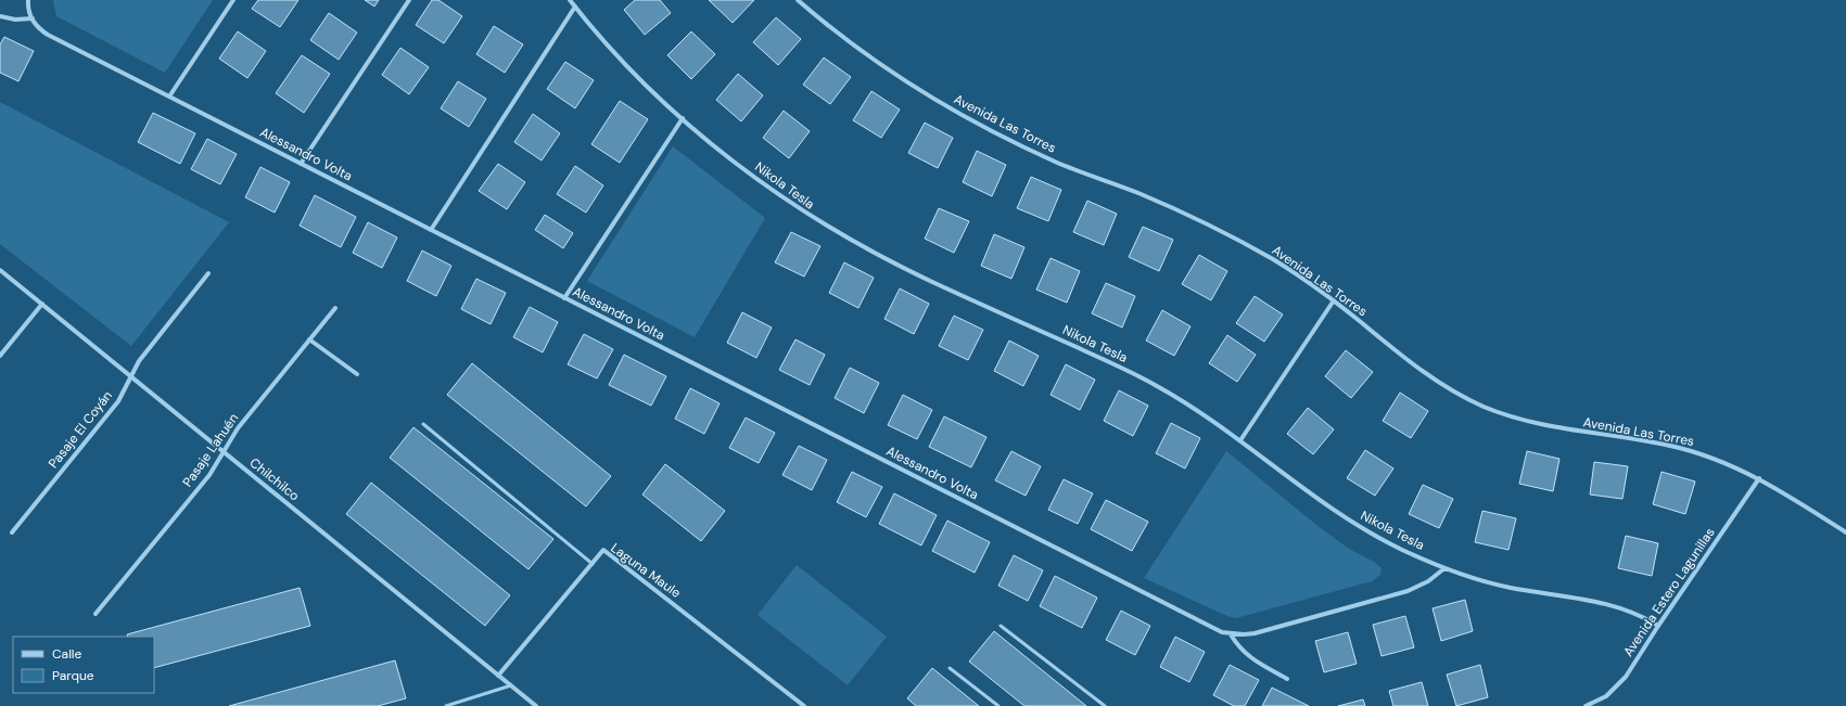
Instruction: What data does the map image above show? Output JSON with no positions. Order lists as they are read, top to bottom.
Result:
{
  "streets": {
    "street": [
      "Avenida Las Torres",
      "Alessandro Volta",
      "Nikola Tesla",
      "Pasaje El Coyán",
      "Pasaje Lahuén",
      "Chilchilco",
      "Laguna Maule",
      "Avenida Estero Lagunillas"
    ]
  },
  "crossings": [
    ["Avenida Las Torres", "Avenida Estero Lagunillas"],
    ["Nikola Tesla", "Avenida Estero Lagunillas"],
    ["Pasaje El Coyán", "Chilchilco"],
    ["Pasaje Lahuén", "Chilchilco"],
    ["Chilchilco", "Laguna Maule"]
  ],
  "legend": ["Calle", "Parque"]
}
